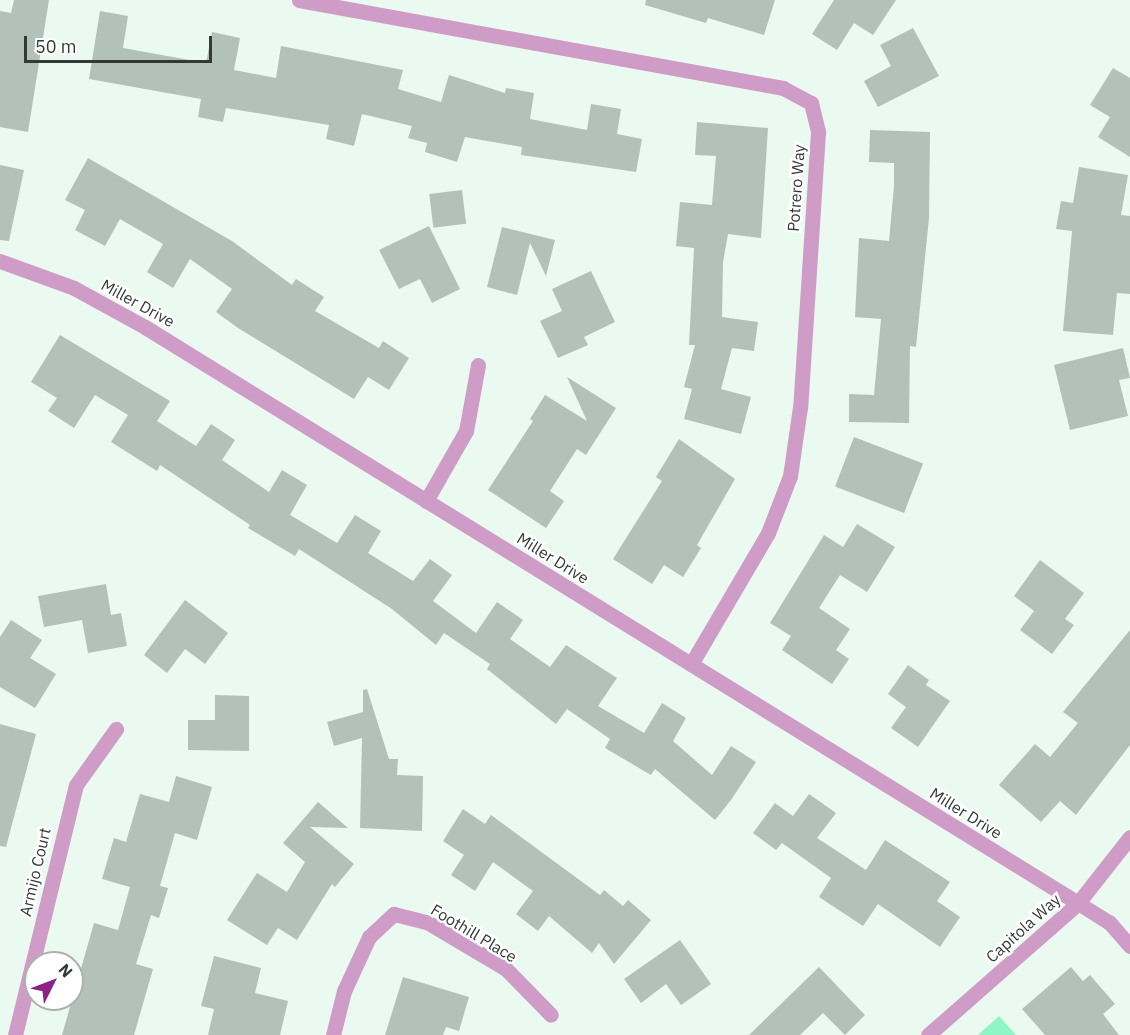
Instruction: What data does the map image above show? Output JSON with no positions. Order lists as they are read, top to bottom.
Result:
{
  "streets": {
    "street": [
      "Potrero Way",
      "Miller Drive",
      "Armijo Court",
      "Capitola Way",
      "Foothill Place"
    ]
  },
  "crossings": [
    ["Potrero Way", "Miller Drive"],
    ["Miller Drive", "Capitola Way"]
  ],
  "scale_bar": "50 m",
  "north": "top right"
}
